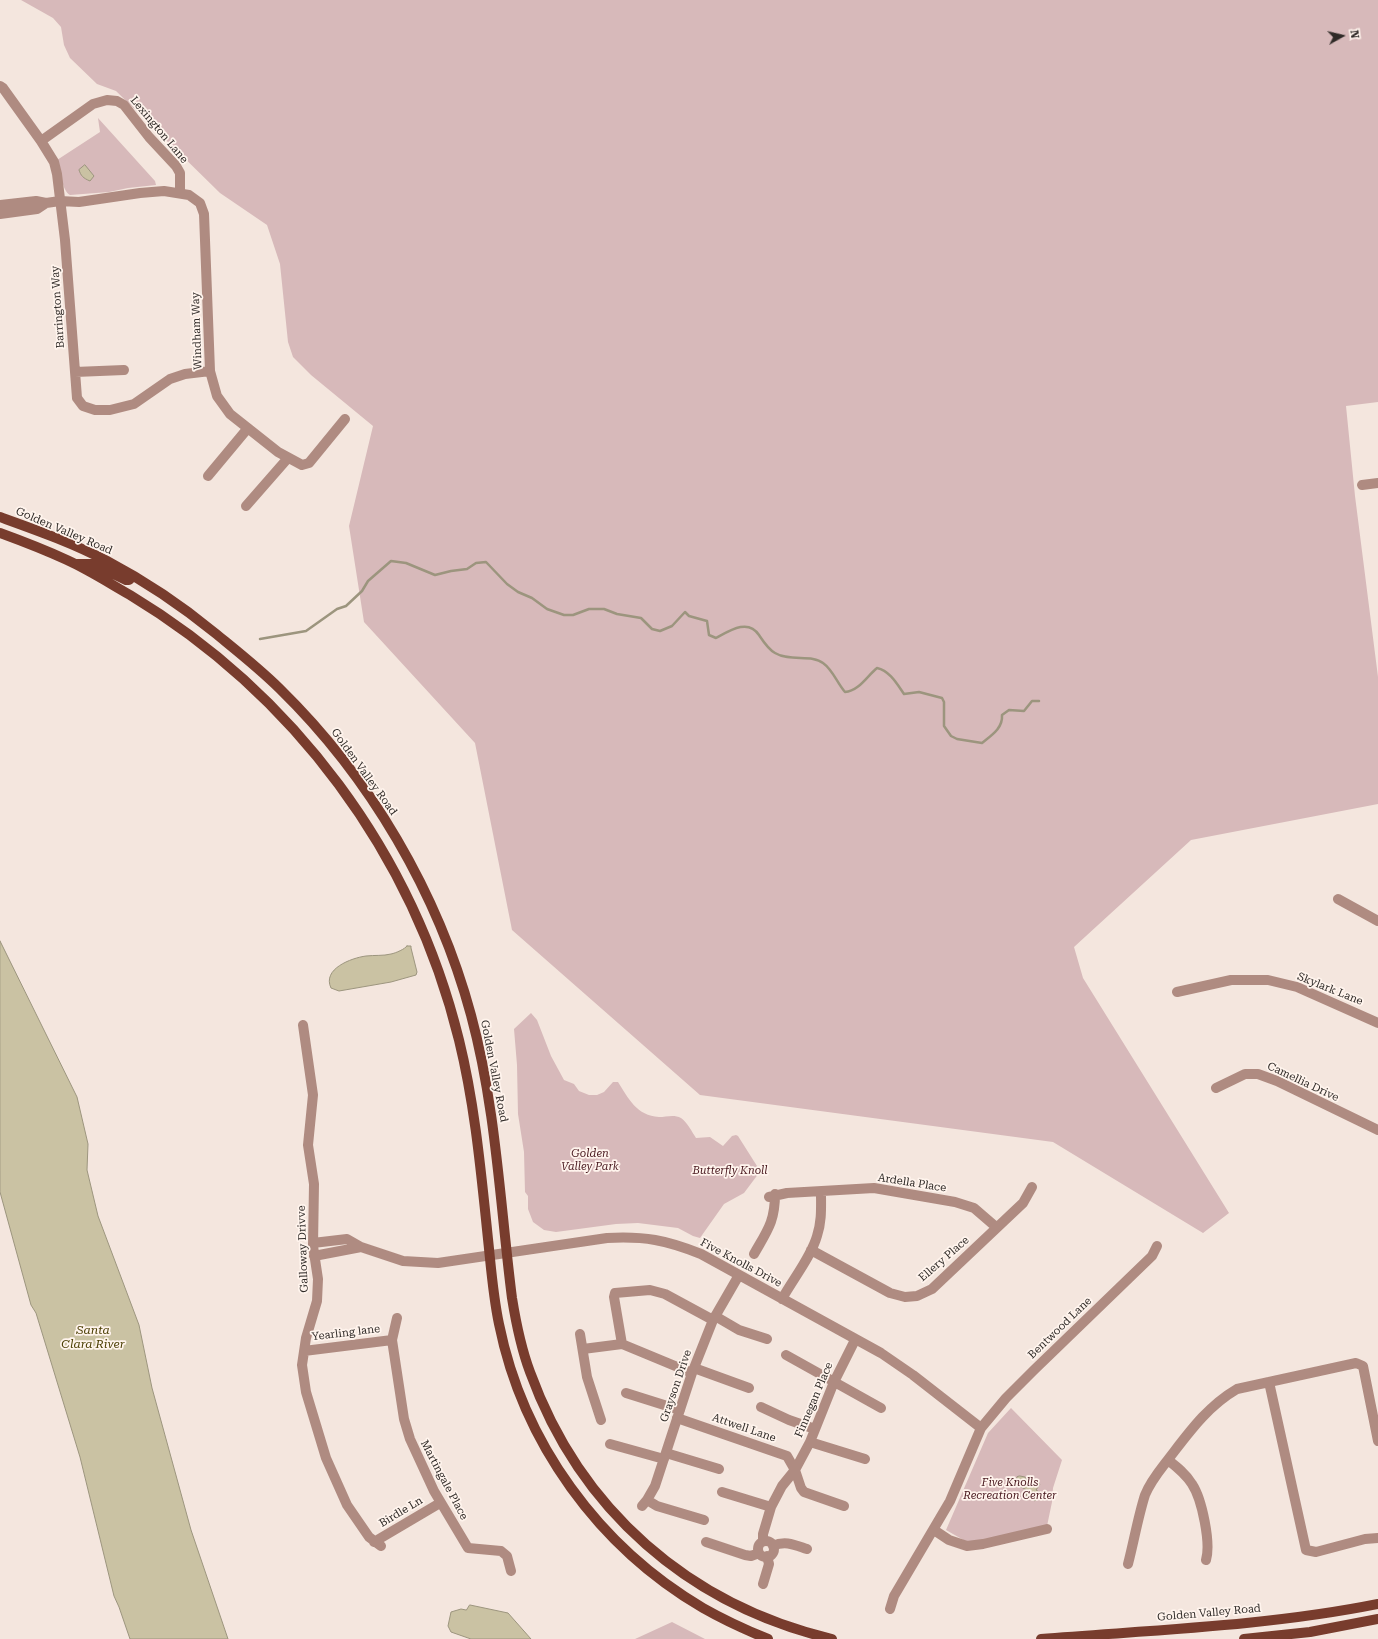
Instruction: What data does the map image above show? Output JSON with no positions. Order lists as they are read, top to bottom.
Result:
{
  "streets": {
    "main road": ["Golden Valley Road"],
    "street": [
      "Lexington Lane",
      "Barrington Way",
      "Windham Way",
      "Skylark Lane",
      "Camellia Drive",
      "Ardella Place",
      "Galloway Drivve",
      "Ellery Place",
      "Five Knolls Drive",
      "Bentwood Lane",
      "Yearling lane",
      "Grayson Drive",
      "Finnegan Place",
      "Attwell Lane",
      "Martingale Place",
      "Birdle Ln"
    ]
  },
  "crossings": [
    ["Lexington Lane", "Barrington Way"],
    ["Lexington Lane", "Windham Way"],
    ["Barrington Way", "Windham Way"],
    ["Golden Valley Road", "Five Knolls Drive"],
    ["Ardella Place", "Ellery Place"],
    ["Galloway Drivve", "Five Knolls Drive"],
    ["Galloway Drivve", "Yearling lane"],
    ["Galloway Drivve", "Birdle Ln"],
    ["Five Knolls Drive", "Bentwood Lane"],
    ["Five Knolls Drive", "Grayson Drive"],
    ["Five Knolls Drive", "Finnegan Place"],
    ["Yearling lane", "Martingale Place"],
    ["Grayson Drive", "Attwell Lane"],
    ["Finnegan Place", "Attwell Lane"],
    ["Martingale Place", "Birdle Ln"]
  ],
  "water": ["Santa Clara River"],
  "parks": ["Golden Valley Park", "Butterfly Knoll", "Five Knolls Recreation Center"],
  "north": "right"
}
